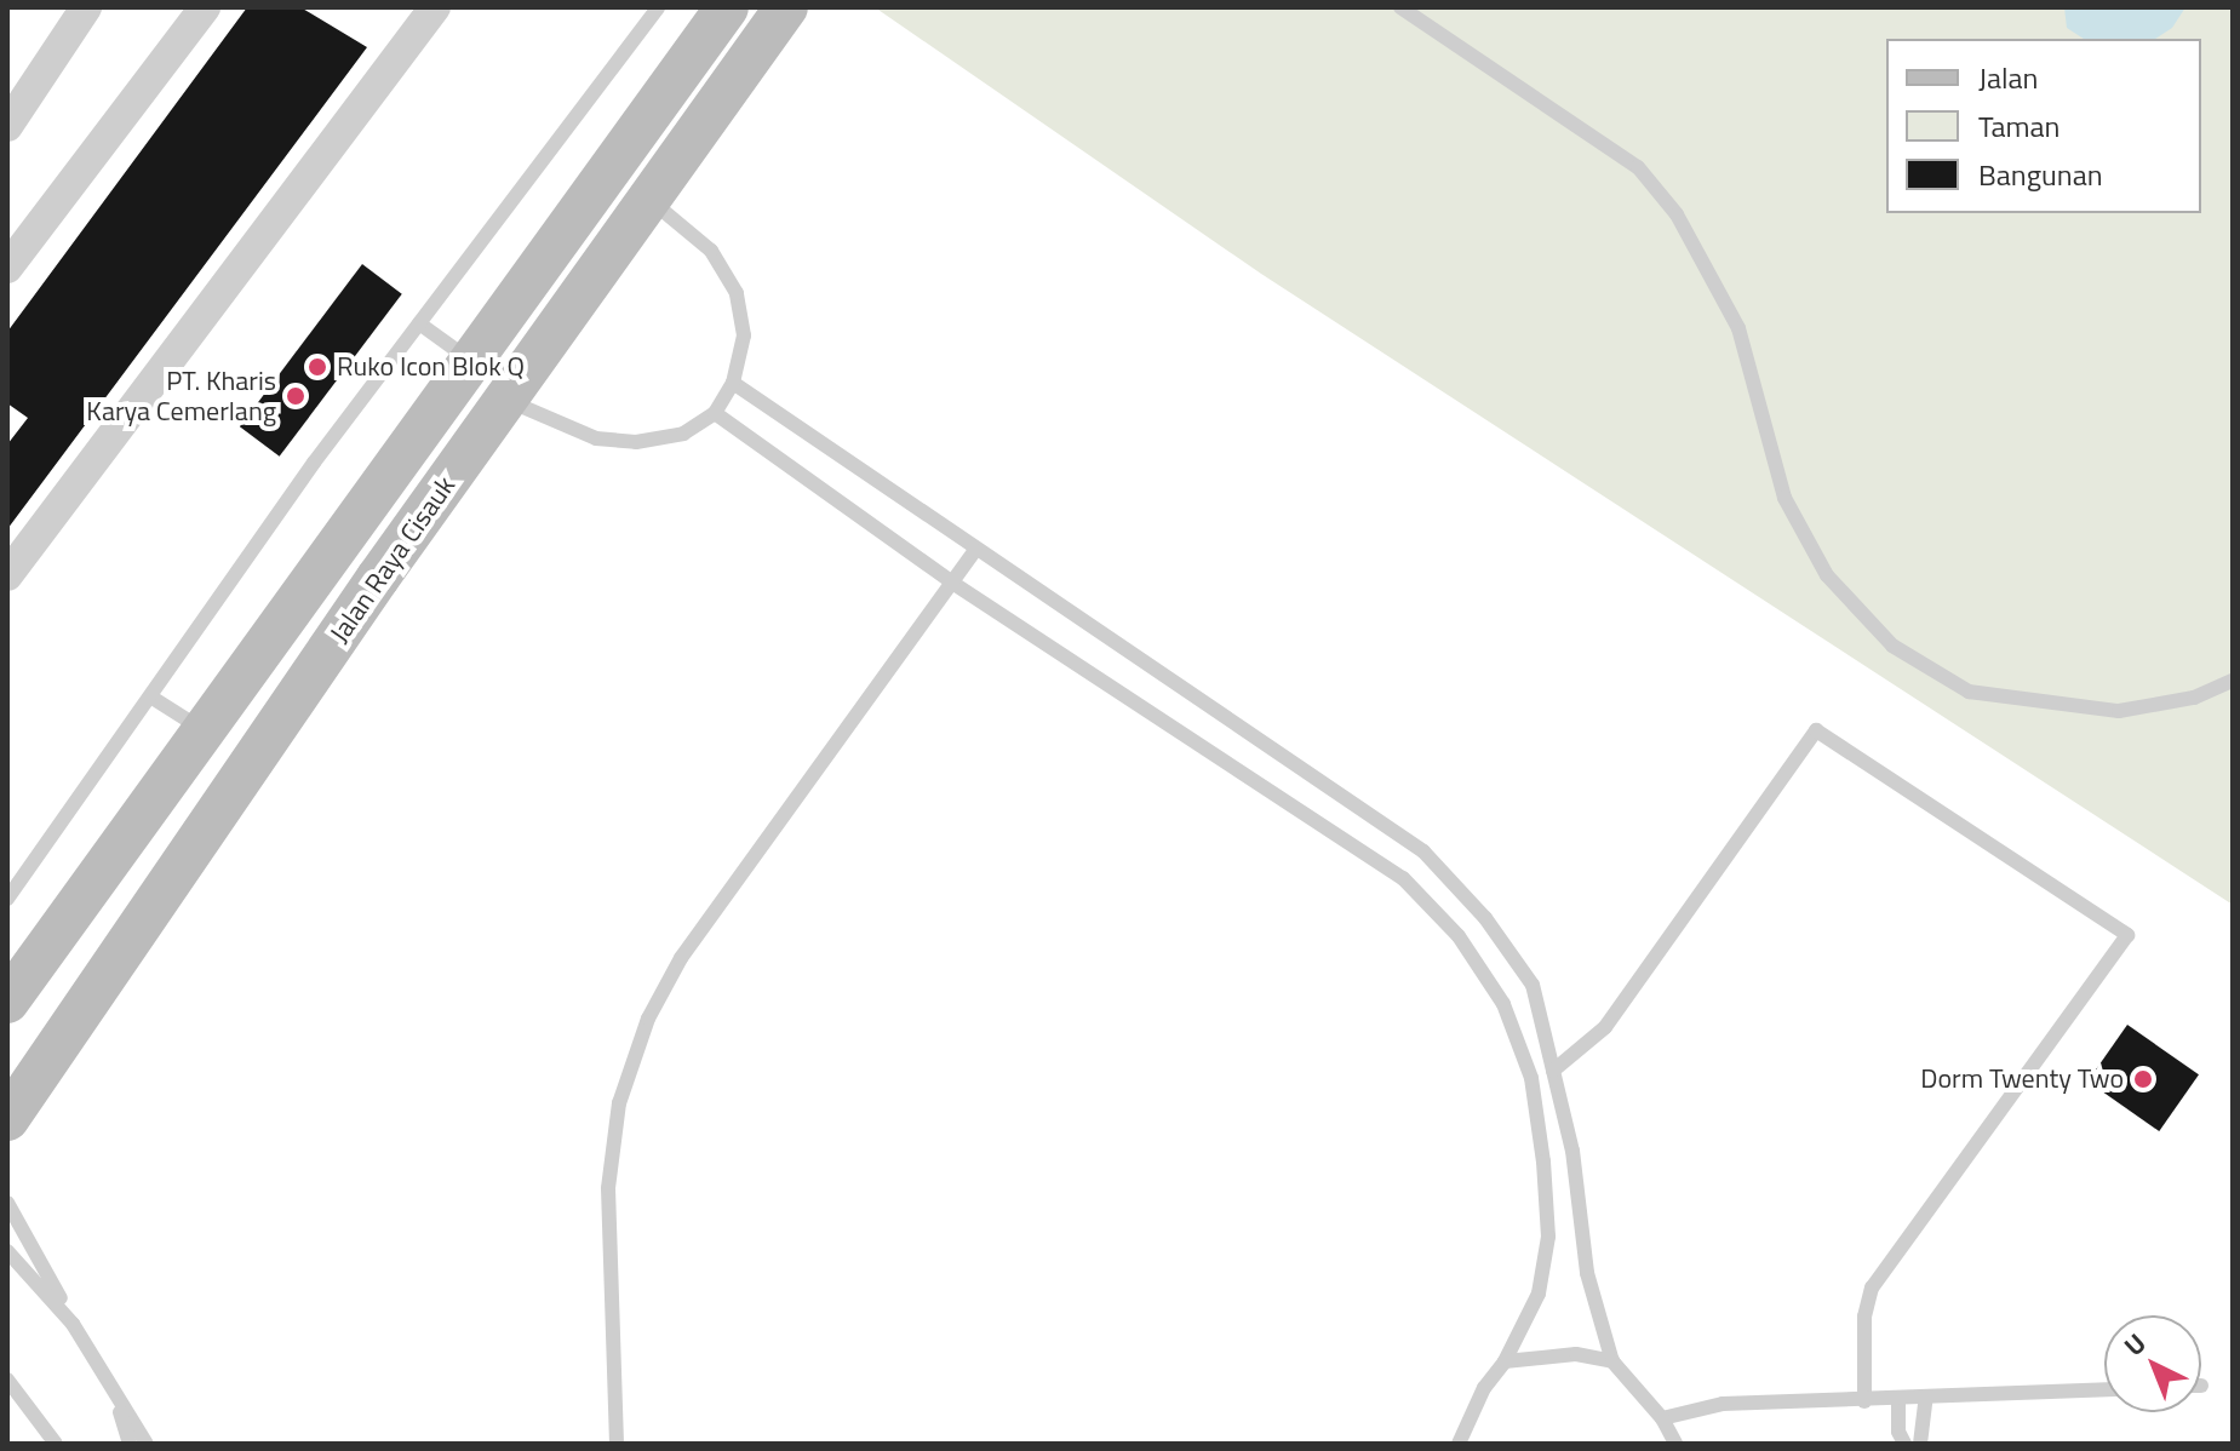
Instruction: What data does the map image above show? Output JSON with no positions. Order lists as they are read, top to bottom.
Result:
{
  "streets": {
    "main road": ["Jalan Raya Cisauk"]
  },
  "places": ["Ruko Icon Blok Q", "PT. Kharis Karya Cemerlang", "Dorm Twenty Two"],
  "legend": ["Jalan", "Taman", "Bangunan"],
  "north": "top left"
}
